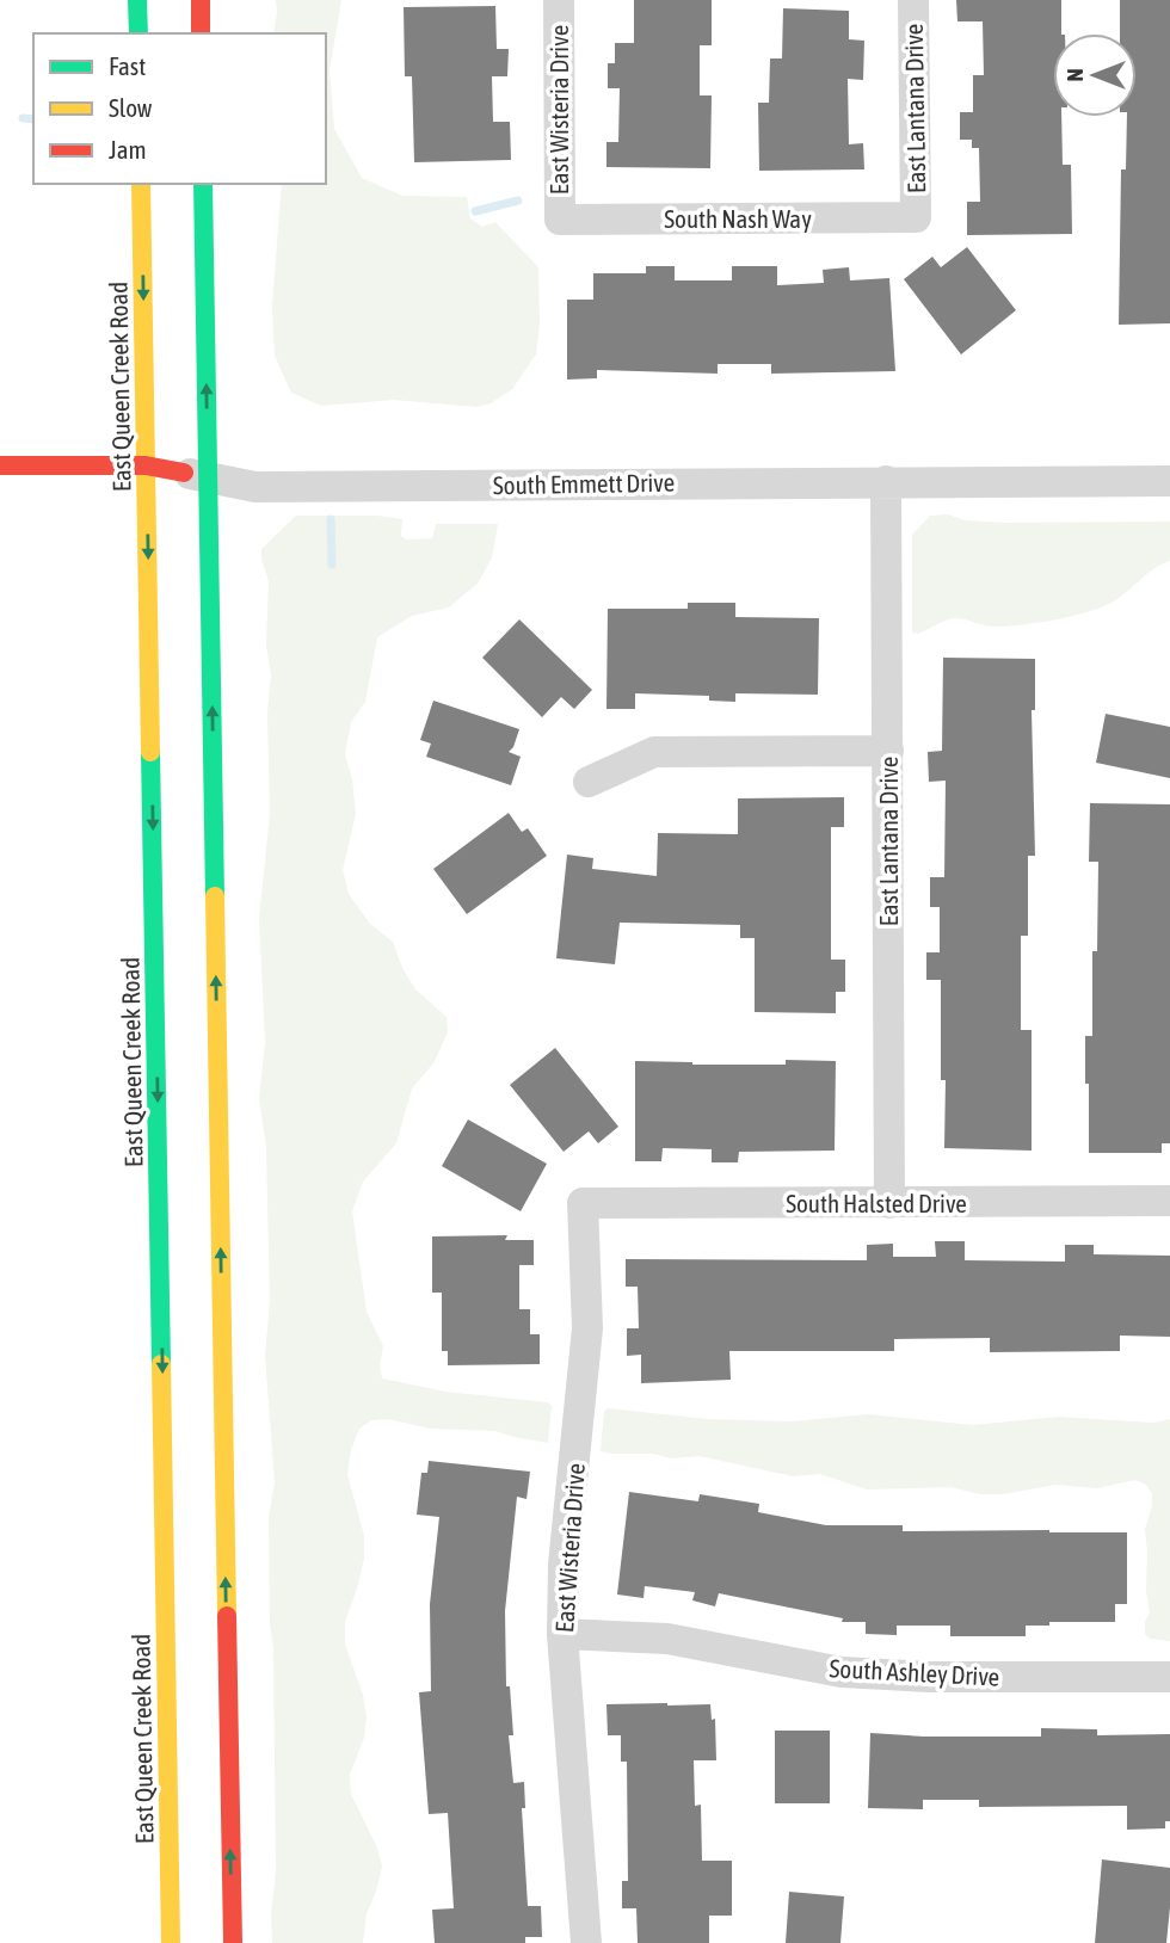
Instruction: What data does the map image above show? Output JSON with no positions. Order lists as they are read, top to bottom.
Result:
{
  "streets": {
    "main road": ["East Queen Creek Road", "South Emmett Drive"],
    "street": [
      "East Lantana Drive",
      "East Wisteria Drive",
      "South Nash Way",
      "South Halsted Drive",
      "South Ashley Drive"
    ]
  },
  "crossings": [
    ["East Lantana Drive", "South Nash Way"],
    ["East Lantana Drive", "South Emmett Drive"],
    ["East Lantana Drive", "South Halsted Drive"],
    ["East Wisteria Drive", "South Nash Way"],
    ["East Wisteria Drive", "South Halsted Drive"],
    ["East Wisteria Drive", "South Ashley Drive"],
    ["East Queen Creek Road", "South Emmett Drive"]
  ],
  "legend": ["Fast", "Slow", "Jam"],
  "north": "left"
}
